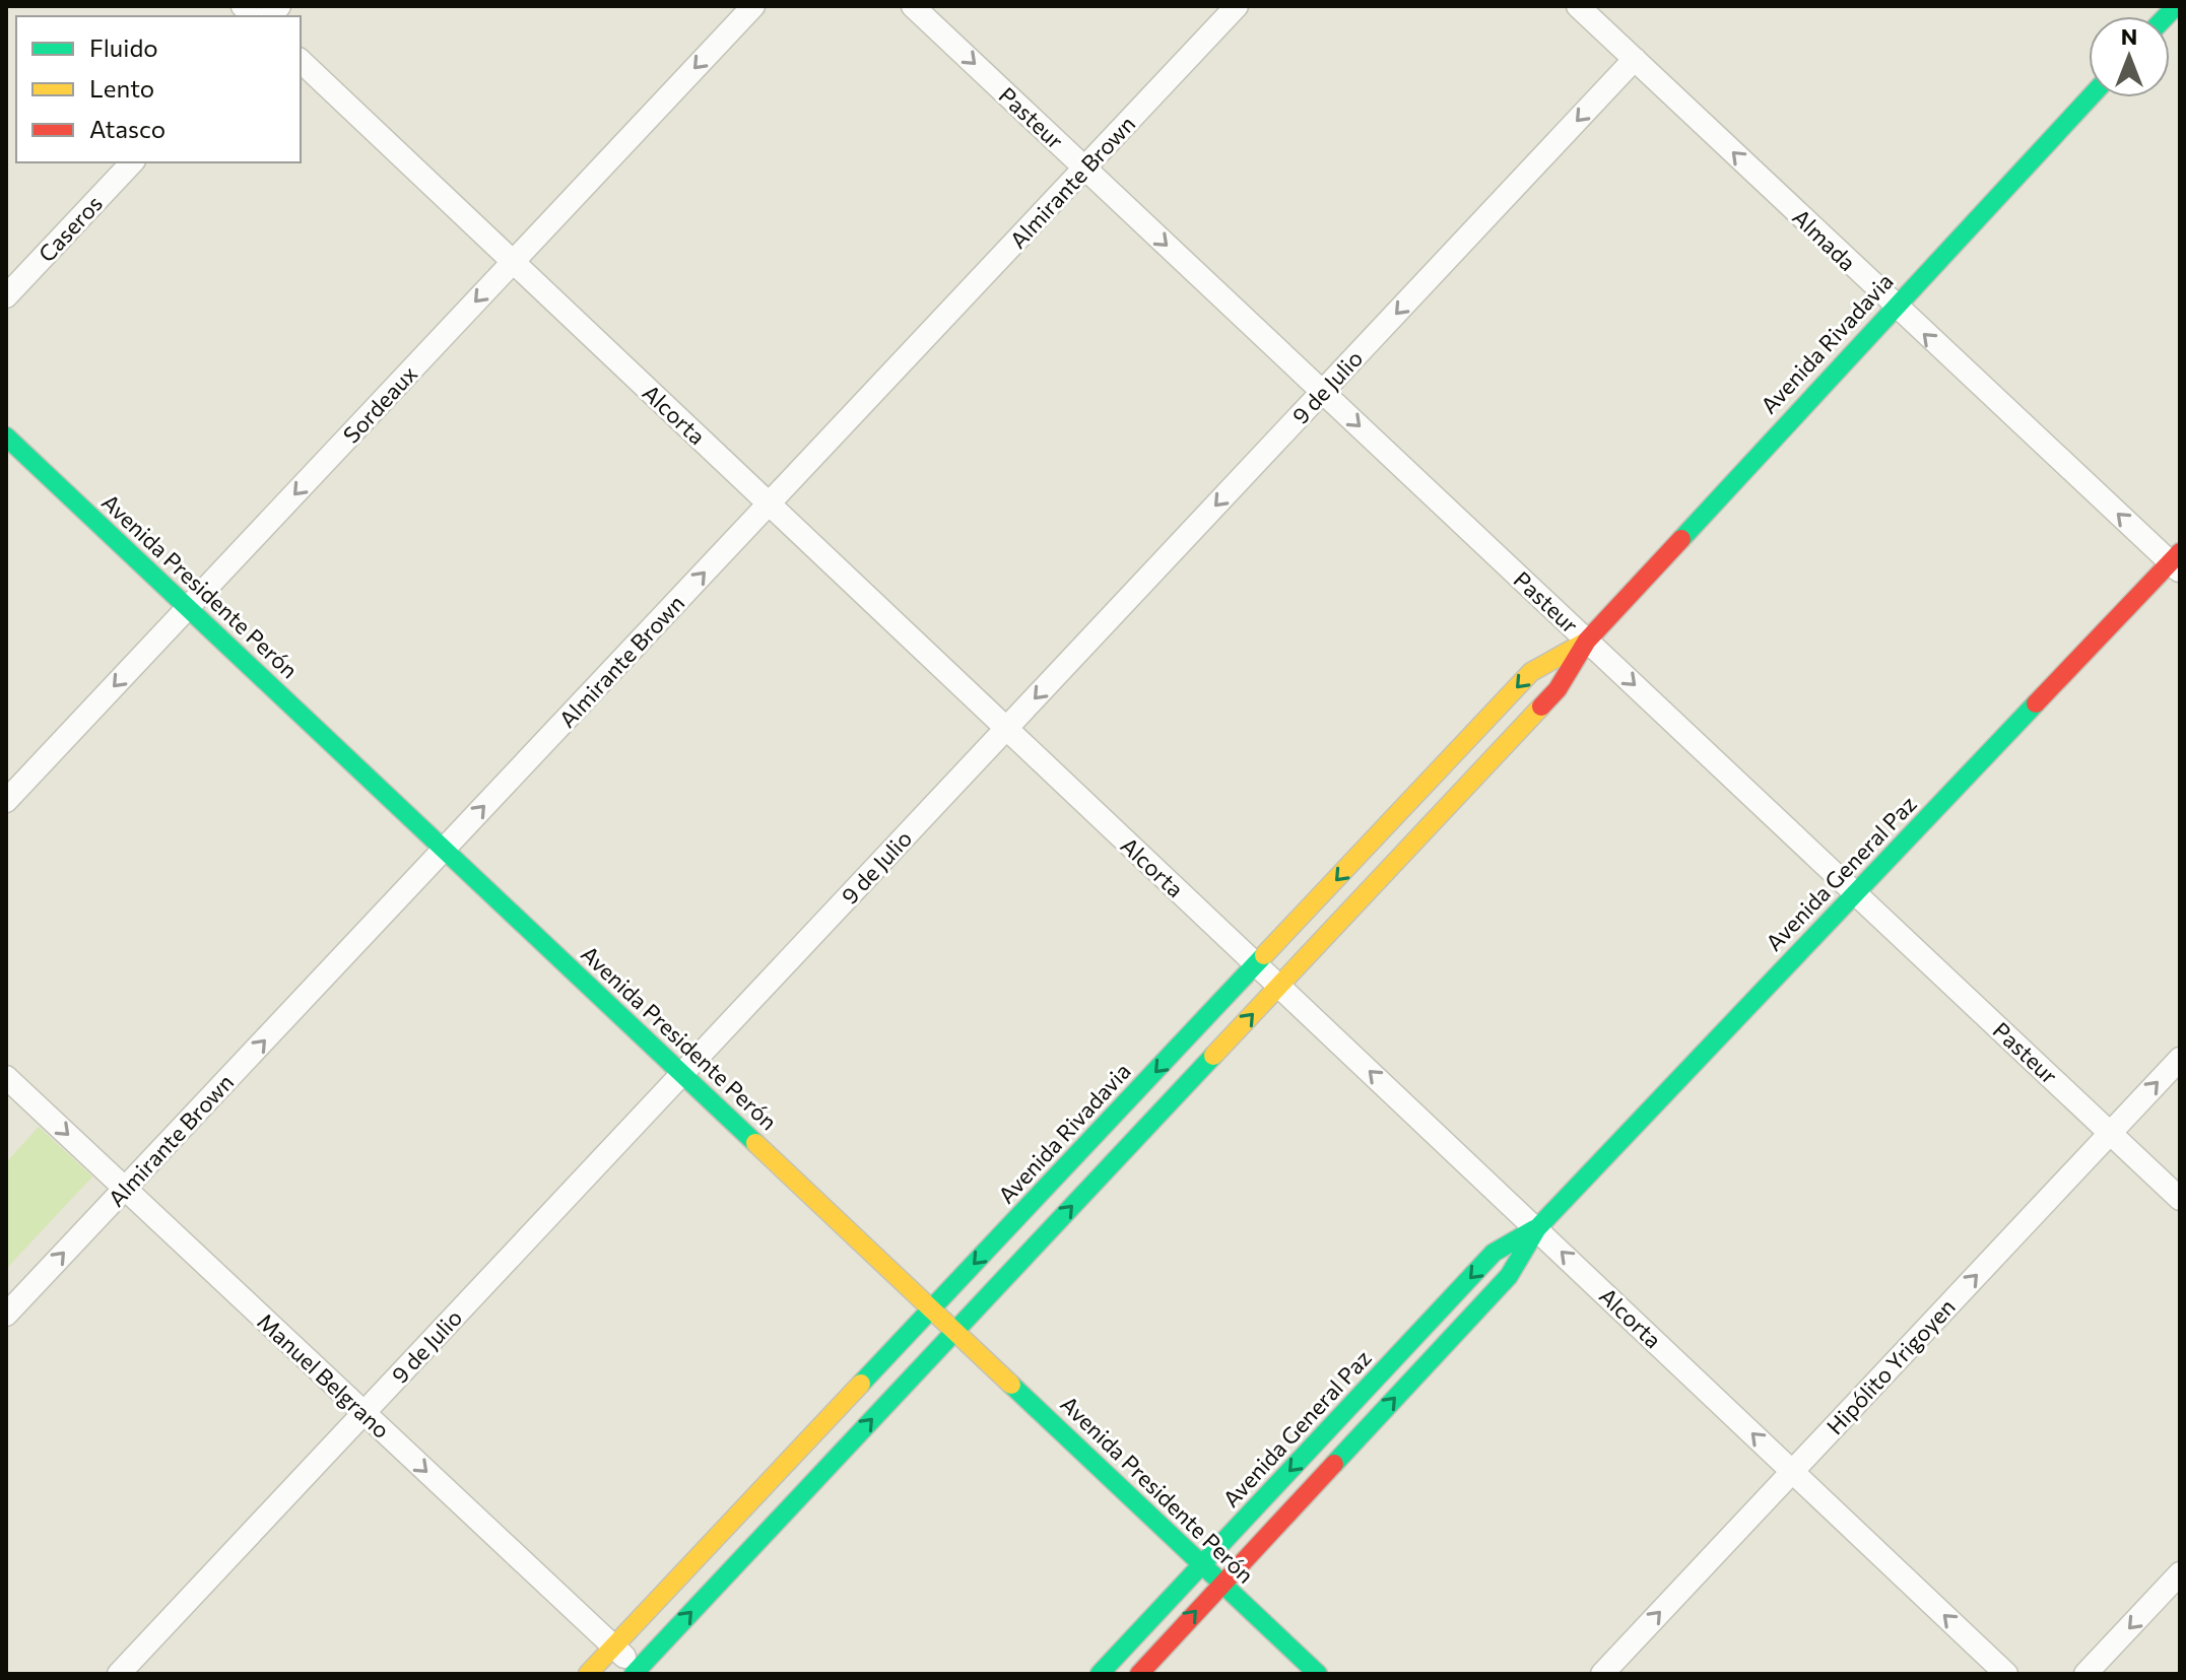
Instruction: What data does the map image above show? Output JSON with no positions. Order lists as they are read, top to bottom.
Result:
{
  "streets": {
    "main road": ["Avenida Rivadavia", "Avenida Presidente Perón", "Avenida General Paz"],
    "street": [
      "Pasteur",
      "Almirante Brown",
      "Caseros",
      "Almada",
      "9 de Julio",
      "Sordeaux",
      "Alcorta",
      "Hipólito Yrigoyen",
      "Manuel Belgrano"
    ]
  },
  "crossings": [
    ["Pasteur", "Almirante Brown"],
    ["Pasteur", "Avenida Rivadavia"],
    ["Pasteur", "9 de Julio"],
    ["Pasteur", "Avenida General Paz"],
    ["Pasteur", "Hipólito Yrigoyen"],
    ["Almirante Brown", "Alcorta"],
    ["Almirante Brown", "Avenida Presidente Perón"],
    ["Almirante Brown", "Manuel Belgrano"],
    ["Almada", "Avenida Rivadavia"],
    ["Almada", "9 de Julio"],
    ["Almada", "Avenida General Paz"],
    ["Avenida Rivadavia", "Alcorta"],
    ["Avenida Rivadavia", "Avenida Presidente Perón"],
    ["Avenida Rivadavia", "Manuel Belgrano"],
    ["9 de Julio", "Alcorta"],
    ["9 de Julio", "Avenida Presidente Perón"],
    ["9 de Julio", "Manuel Belgrano"],
    ["Sordeaux", "Alcorta"],
    ["Sordeaux", "Avenida Presidente Perón"],
    ["Alcorta", "Avenida General Paz"],
    ["Alcorta", "Hipólito Yrigoyen"],
    ["Avenida Presidente Perón", "Avenida General Paz"]
  ],
  "one_way": [
    "Pasteur",
    "Almirante Brown",
    "Almada",
    "9 de Julio",
    "Sordeaux",
    "Alcorta",
    "Hipólito Yrigoyen",
    "Manuel Belgrano"
  ],
  "legend": ["Fluido", "Lento", "Atasco"],
  "north": "top"
}
